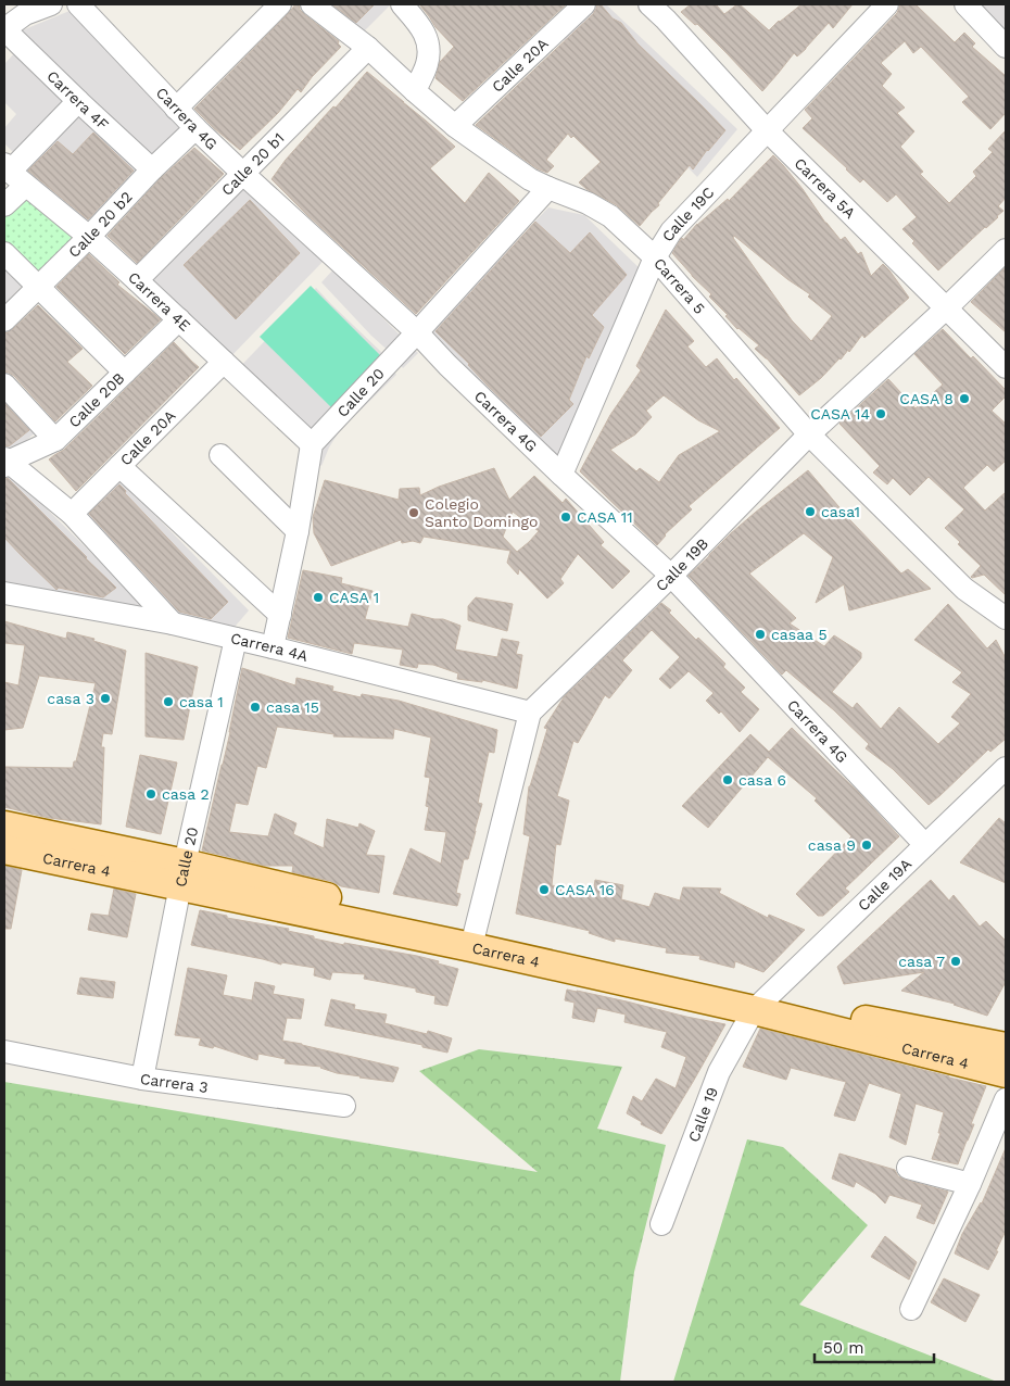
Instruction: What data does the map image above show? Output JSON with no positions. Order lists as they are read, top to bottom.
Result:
{
  "streets": {
    "main road": ["Carrera 4"],
    "street": [
      "Calle 20A",
      "Carrera 4F",
      "Carrera 4G",
      "Calle 20 b1",
      "Carrera 5A",
      "Calle 19C",
      "Calle 20 b2",
      "Carrera 5",
      "Carrera 4E",
      "Calle 20",
      "Calle 20B",
      "Calle 19B",
      "Carrera 4A",
      "Calle 19A",
      "Carrera 3",
      "Calle 19"
    ]
  },
  "crossings": [
    ["Calle 20A", "Carrera 5"],
    ["Calle 20A", "Carrera 4E"],
    ["Carrera 4F", "Calle 20 b2"],
    ["Carrera 4G", "Calle 20 b1"],
    ["Carrera 4G", "Calle 19C"],
    ["Carrera 4G", "Calle 20 b2"],
    ["Carrera 4G", "Calle 20"],
    ["Carrera 4G", "Calle 19B"],
    ["Carrera 4G", "Calle 19A"],
    ["Calle 20 b1", "Carrera 5"],
    ["Calle 20 b1", "Carrera 4E"],
    ["Carrera 5A", "Calle 19C"],
    ["Carrera 5A", "Calle 19B"],
    ["Calle 19C", "Carrera 5"],
    ["Calle 20 b2", "Carrera 4E"],
    ["Carrera 5", "Calle 20"],
    ["Carrera 5", "Calle 19B"],
    ["Carrera 4E", "Calle 20"],
    ["Carrera 4E", "Calle 20B"],
    ["Calle 20", "Carrera 4A"],
    ["Calle 20", "Carrera 4"],
    ["Calle 20", "Carrera 3"],
    ["Calle 19B", "Carrera 4A"],
    ["Carrera 4", "Calle 19A"],
    ["Carrera 4", "Calle 19"],
    ["Calle 19A", "Calle 19"]
  ],
  "places": [
    "CASA 8",
    "CASA 14",
    "casa1",
    "Colegio Santo Domingo",
    "CASA 11",
    "CASA 1",
    "casaa 5",
    "casa 3",
    "casa 1",
    "casa 15",
    "casa 6",
    "casa 2",
    "casa 9",
    "CASA 16",
    "casa 7"
  ],
  "scale_bar": "50 m"
}
